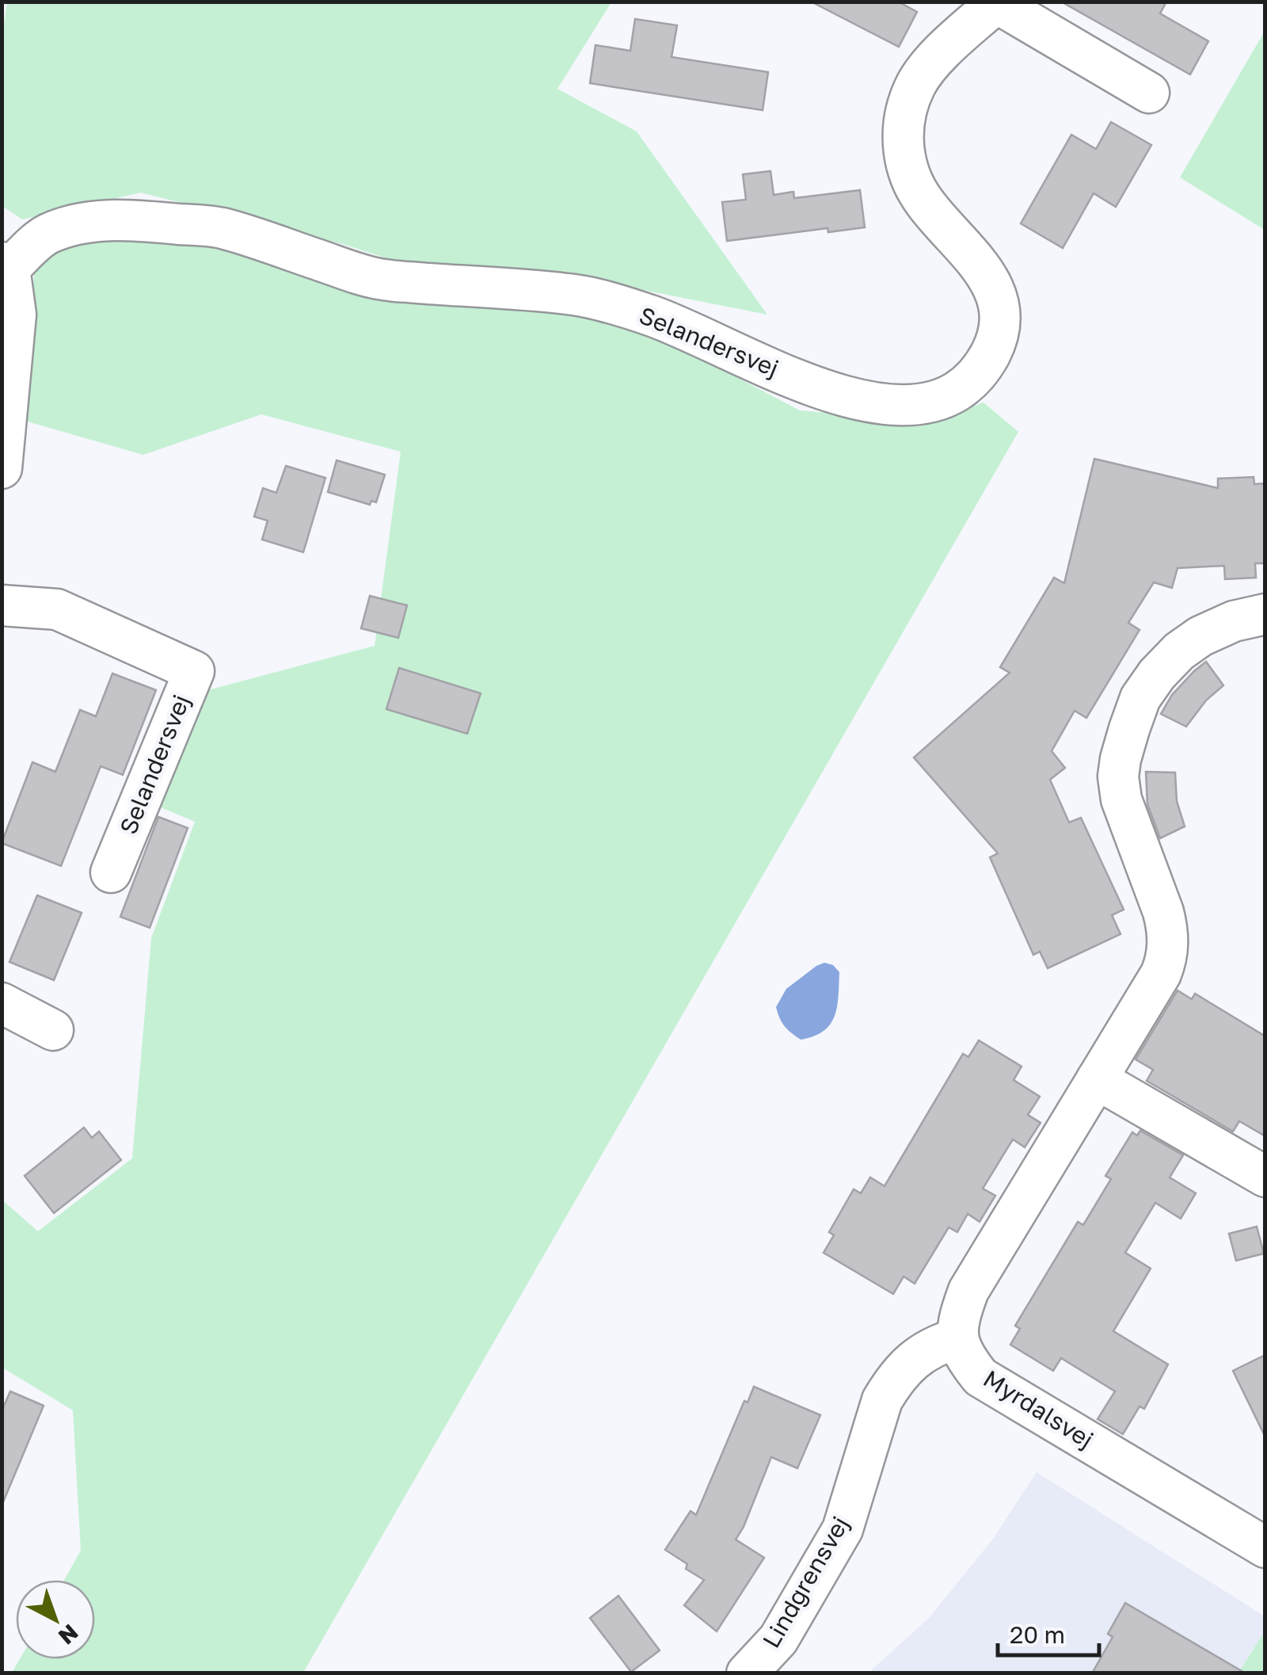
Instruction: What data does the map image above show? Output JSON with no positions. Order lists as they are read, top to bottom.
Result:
{
  "streets": {
    "street": ["Selandersvej", "Myrdalsvej", "Lindgrensvej"]
  },
  "crossings": [
    ["Myrdalsvej", "Lindgrensvej"]
  ],
  "scale_bar": "20 m",
  "north": "bottom right"
}
